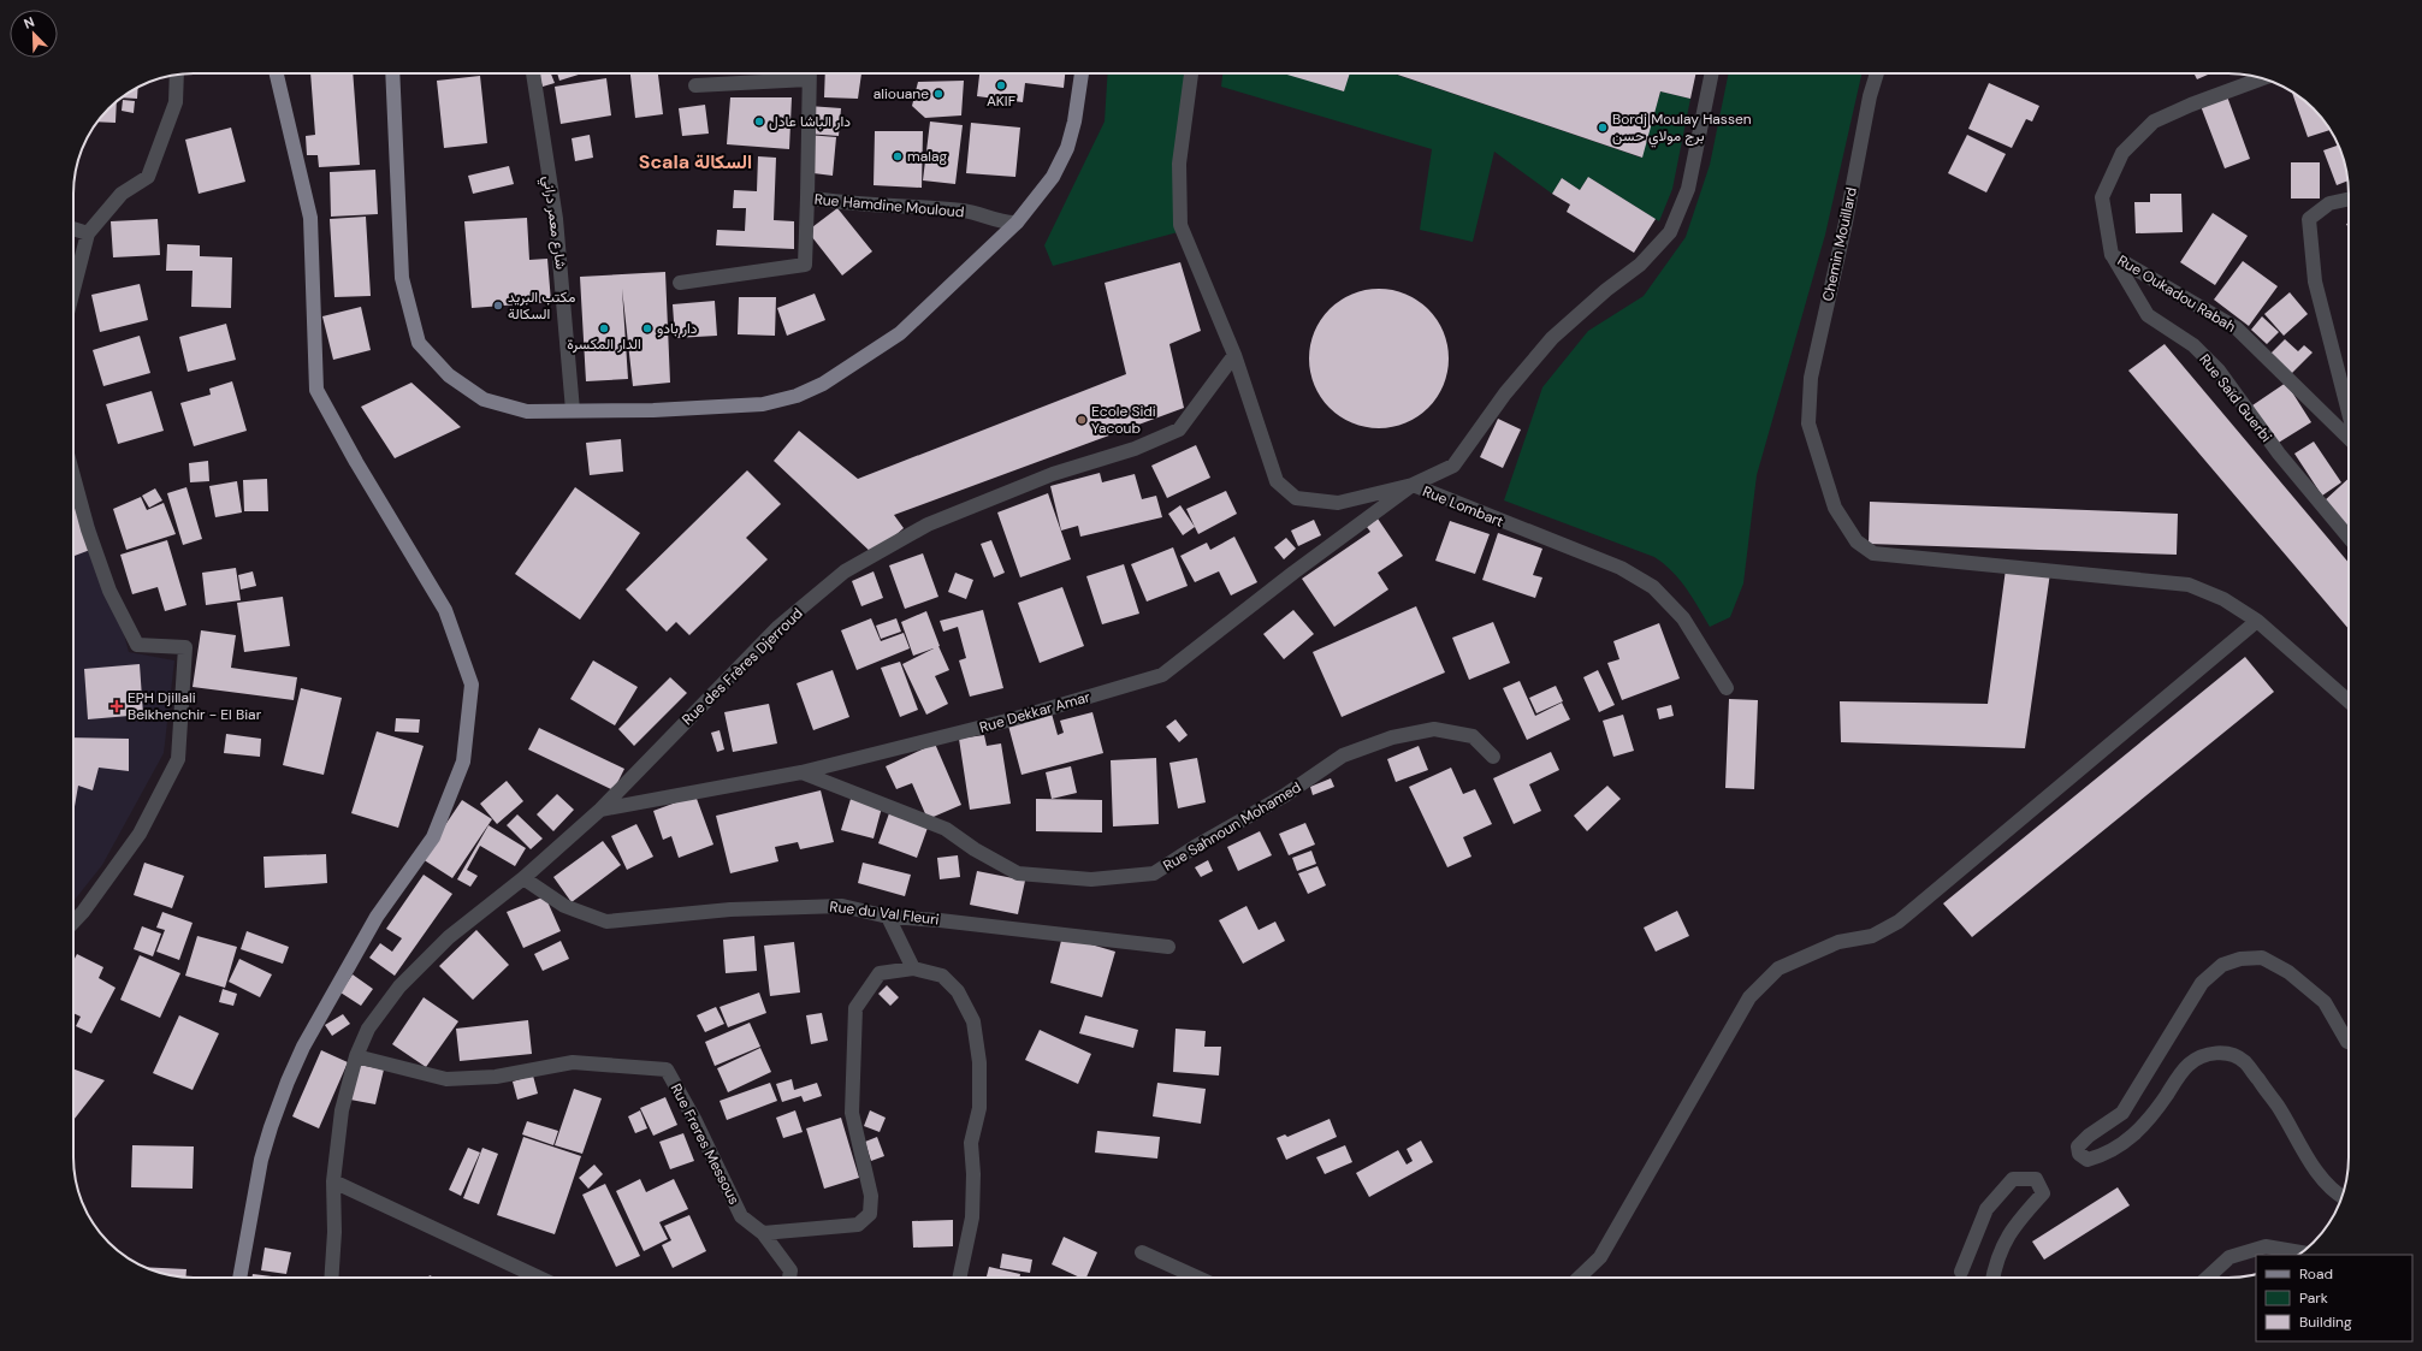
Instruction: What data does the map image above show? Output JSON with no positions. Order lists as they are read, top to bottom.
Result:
{
  "streets": {
    "street": [
      "Rue Hamdine Mouloud",
      "شارع معمر دراني",
      "Chemin Mouillard",
      "Rue Oukadou Rabah",
      "Rue Saïd Guerbi",
      "Rue Lombart",
      "Rue des Frères Djerroud",
      "Rue Dekkar Amar",
      "Rue Sahnoun Mohamed",
      "Rue du Val Fleuri",
      "Rue Freres Messous"
    ]
  },
  "crossings": [
    ["Rue Oukadou Rabah", "Rue Saïd Guerbi"],
    ["Rue Lombart", "Rue des Frères Djerroud"],
    ["Rue Lombart", "Rue Dekkar Amar"],
    ["Rue des Frères Djerroud", "Rue Dekkar Amar"],
    ["Rue des Frères Djerroud", "Rue du Val Fleuri"],
    ["Rue des Frères Djerroud", "Rue Freres Messous"],
    ["Rue Dekkar Amar", "Rue Sahnoun Mohamed"]
  ],
  "districts": ["Scala السكالة"],
  "places": {
    "other": [
      "AKIF",
      "aliouane",
      "دار الباشا عادل",
      "Bordj Moulay Hassen برج مولاي حسن",
      "malag",
      "مكتب البريد السكالة",
      "الدار المكسرة",
      "دار بادو",
      "Ecole Sidi Yacoub"
    ],
    "health": ["EPH Djillali Belkhenchir - El Biar"]
  },
  "legend": ["Road", "Park", "Building"],
  "north": "top left"
}
